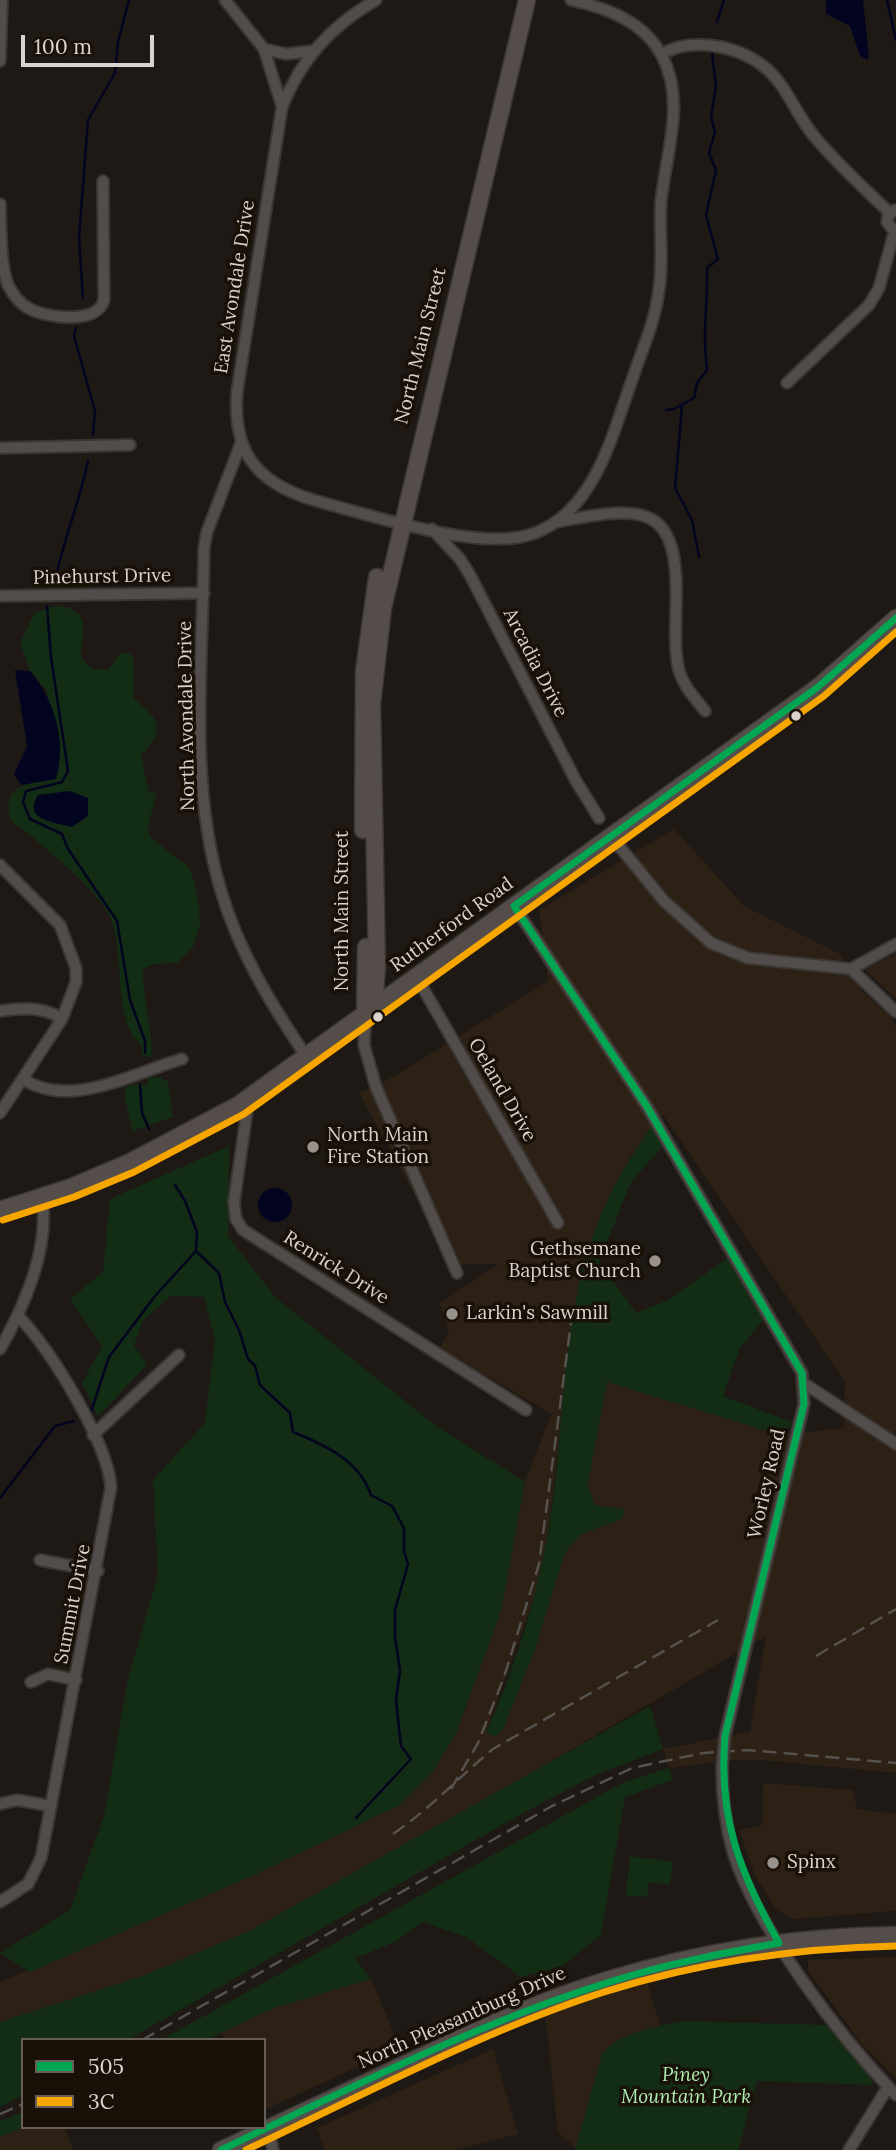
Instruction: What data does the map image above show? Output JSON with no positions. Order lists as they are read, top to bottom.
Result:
{
  "streets": {
    "street": [
      "East Avondale Drive",
      "North Main Street",
      "Pinehurst Drive",
      "Arcadia Drive",
      "North Avondale Drive",
      "Rutherford Road",
      "Oeland Drive",
      "Renrick Drive",
      "Worley Road",
      "Summit Drive",
      "North Pleasantburg Drive"
    ]
  },
  "crossings": [
    ["East Avondale Drive", "North Main Street"],
    ["East Avondale Drive", "Arcadia Drive"],
    ["East Avondale Drive", "North Avondale Drive"],
    ["North Main Street", "Rutherford Road"],
    ["Pinehurst Drive", "North Avondale Drive"],
    ["North Avondale Drive", "Rutherford Road"],
    ["Rutherford Road", "Oeland Drive"],
    ["Rutherford Road", "Renrick Drive"],
    ["Rutherford Road", "Worley Road"],
    ["Worley Road", "North Pleasantburg Drive"]
  ],
  "parks": ["Piney Mountain Park"],
  "places": [
    "North Main Fire Station",
    "Gethsemane Baptist Church",
    "Larkin's Sawmill",
    "Spinx"
  ],
  "lines": ["transit line 505", "transit line 3C"],
  "legend": ["505", "3C"],
  "scale_bar": "100 m"
}
